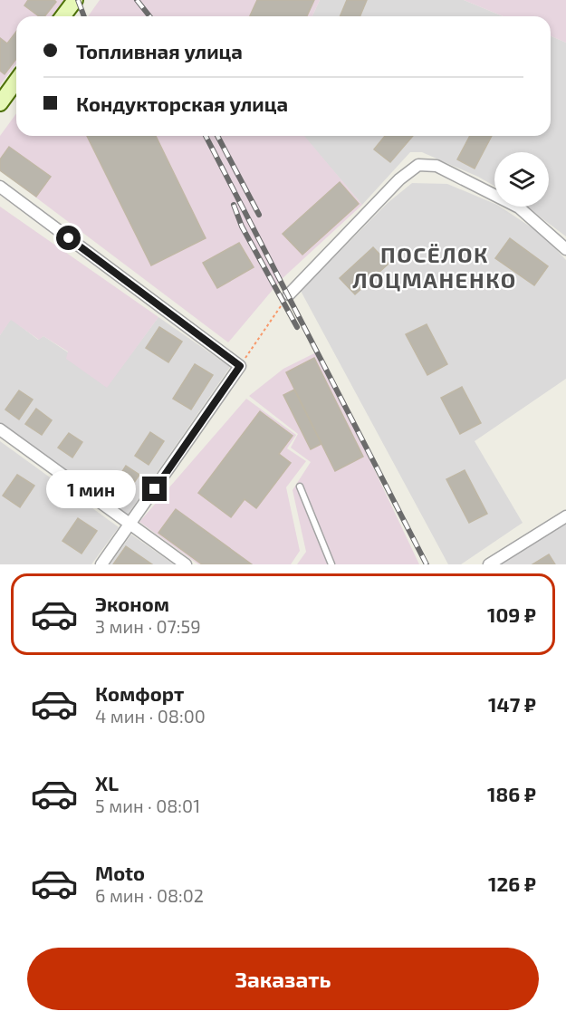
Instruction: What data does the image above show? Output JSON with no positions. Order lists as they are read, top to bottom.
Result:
{
  "districts": ["ПОСЁЛОК ЛОЦМАНЕНКО"],
  "page": {
    "banner": ["Топливная улица", "Кондукторская улица"],
    "bubble": "1 мин",
    "list": [
      {
        "name": "Эконом",
        "note": "3 мин · 07:59",
        "value": "109 ₽"
      },
      {
        "name": "Комфорт",
        "note": "4 мин · 08:00",
        "value": "147 ₽"
      },
      {
        "name": "XL",
        "note": "5 мин · 08:01",
        "value": "186 ₽"
      },
      {
        "name": "Moto",
        "note": "6 мин · 08:02",
        "value": "126 ₽"
      }
    ],
    "buttons": "Заказать"
  }
}
